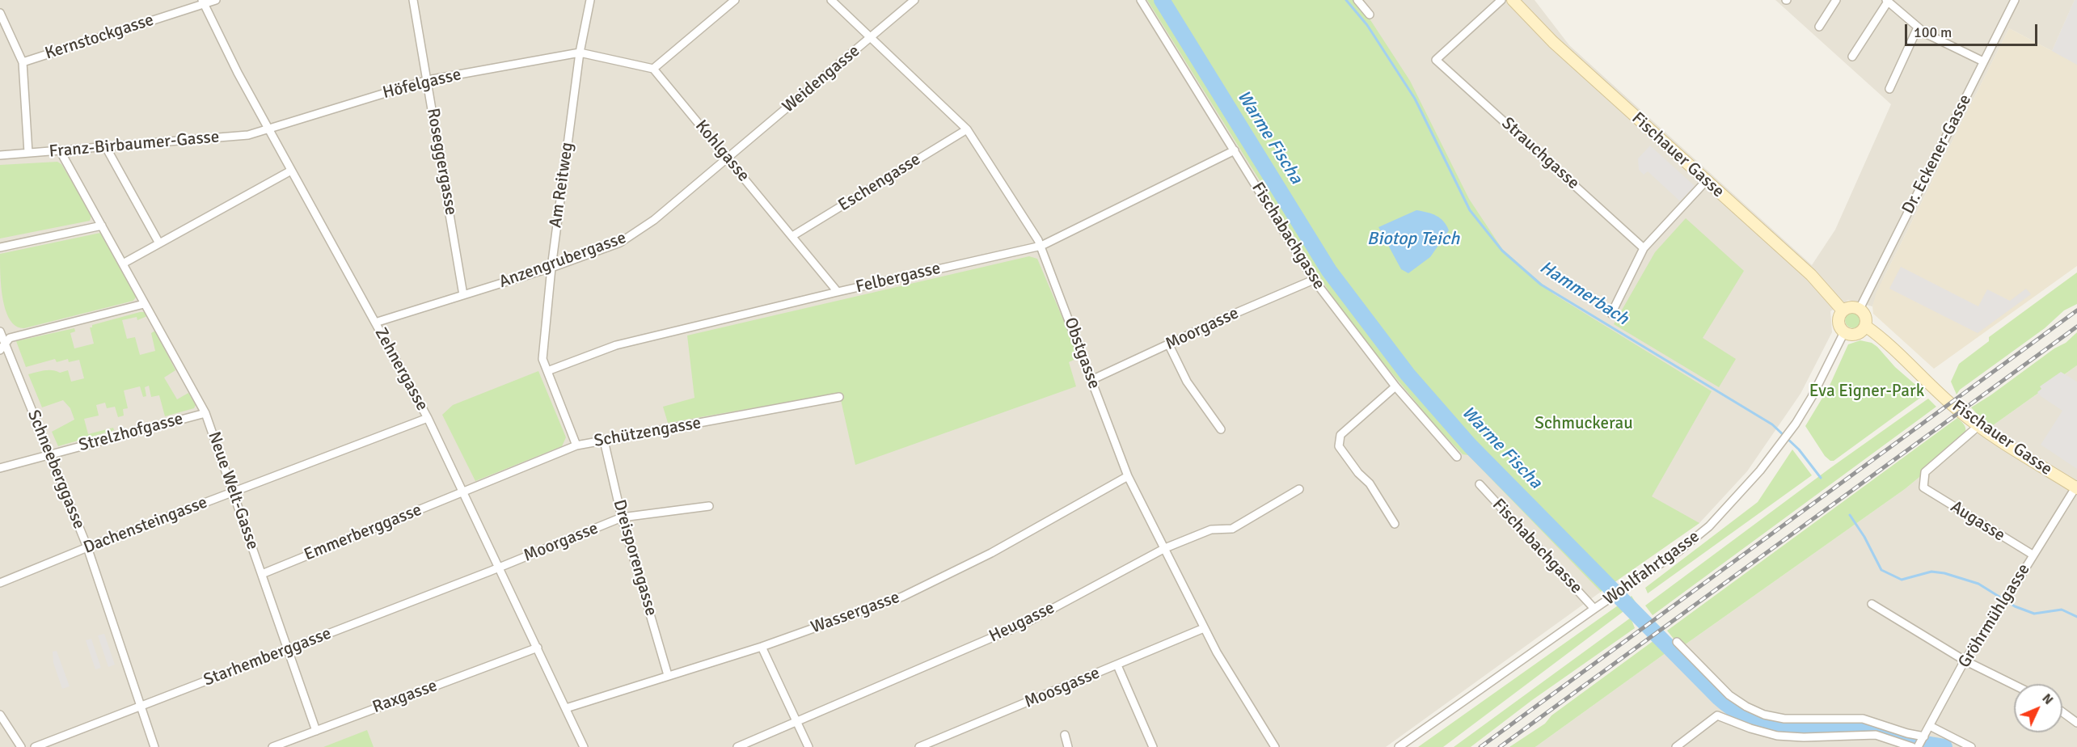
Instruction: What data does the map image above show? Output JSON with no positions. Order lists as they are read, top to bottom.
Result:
{
  "streets": {
    "main road": ["Fischauer Gasse"],
    "street": [
      "Kernstockgasse",
      "Weidengasse",
      "Höfelgasse",
      "Franz-Birbaumer-Gasse",
      "Kohlgasse",
      "Strauchgasse",
      "Dr. Eckener-Gasse",
      "Roseggergasse",
      "Eschengasse",
      "Am Reitweg",
      "Fischabachgasse",
      "Anzengrubergasse",
      "Felbergasse",
      "Moorgasse",
      "Obstgasse",
      "Zehnergasse",
      "Strelzhofgasse",
      "Schützengasse",
      "Schneeberggasse",
      "Neue Welt-Gasse",
      "Augasse",
      "Dachensteingasse",
      "Emmerberggasse",
      "Dreisporengasse",
      "Wohlfahrtgasse",
      "Wassergasse",
      "Gröhrmühlgasse",
      "Heugasse",
      "Starhemberggasse",
      "Moosgasse",
      "Raxgasse"
    ]
  },
  "crossings": [
    ["Kernstockgasse", "Zehnergasse"],
    ["Weidengasse", "Kohlgasse"],
    ["Weidengasse", "Anzengrubergasse"],
    ["Weidengasse", "Obstgasse"],
    ["Höfelgasse", "Franz-Birbaumer-Gasse"],
    ["Höfelgasse", "Roseggergasse"],
    ["Höfelgasse", "Am Reitweg"],
    ["Höfelgasse", "Zehnergasse"],
    ["Franz-Birbaumer-Gasse", "Zehnergasse"],
    ["Franz-Birbaumer-Gasse", "Neue Welt-Gasse"],
    ["Kohlgasse", "Eschengasse"],
    ["Kohlgasse", "Anzengrubergasse"],
    ["Kohlgasse", "Felbergasse"],
    ["Dr. Eckener-Gasse", "Fischauer Gasse"],
    ["Dr. Eckener-Gasse", "Wohlfahrtgasse"],
    ["Fischauer Gasse", "Augasse"],
    ["Fischauer Gasse", "Wohlfahrtgasse"],
    ["Fischauer Gasse", "Gröhrmühlgasse"],
    ["Roseggergasse", "Anzengrubergasse"],
    ["Eschengasse", "Obstgasse"],
    ["Am Reitweg", "Anzengrubergasse"],
    ["Am Reitweg", "Felbergasse"],
    ["Am Reitweg", "Schützengasse"],
    ["Fischabachgasse", "Felbergasse"],
    ["Fischabachgasse", "Moorgasse"],
    ["Fischabachgasse", "Wohlfahrtgasse"],
    ["Anzengrubergasse", "Zehnergasse"],
    ["Felbergasse", "Obstgasse"],
    ["Moorgasse", "Obstgasse"],
    ["Moorgasse", "Zehnergasse"],
    ["Moorgasse", "Dreisporengasse"],
    ["Moorgasse", "Starhemberggasse"],
    ["Obstgasse", "Wassergasse"],
    ["Obstgasse", "Heugasse"],
    ["Obstgasse", "Moosgasse"],
    ["Zehnergasse", "Schützengasse"],
    ["Zehnergasse", "Dachensteingasse"],
    ["Zehnergasse", "Emmerberggasse"],
    ["Zehnergasse", "Wassergasse"],
    ["Zehnergasse", "Starhemberggasse"],
    ["Zehnergasse", "Raxgasse"],
    ["Strelzhofgasse", "Schneeberggasse"],
    ["Strelzhofgasse", "Neue Welt-Gasse"],
    ["Schützengasse", "Emmerberggasse"],
    ["Schützengasse", "Dreisporengasse"],
    ["Schneeberggasse", "Dachensteingasse"],
    ["Schneeberggasse", "Starhemberggasse"],
    ["Neue Welt-Gasse", "Dachensteingasse"],
    ["Neue Welt-Gasse", "Emmerberggasse"],
    ["Neue Welt-Gasse", "Starhemberggasse"],
    ["Neue Welt-Gasse", "Raxgasse"],
    ["Augasse", "Gröhrmühlgasse"],
    ["Dreisporengasse", "Wassergasse"]
  ],
  "water": ["Warme Fischa", "Biotop Teich", "Hammerbach"],
  "parks": ["Eva Eigner-Park", "Schmuckerau"],
  "scale_bar": "100 m",
  "north": "top right"
}
